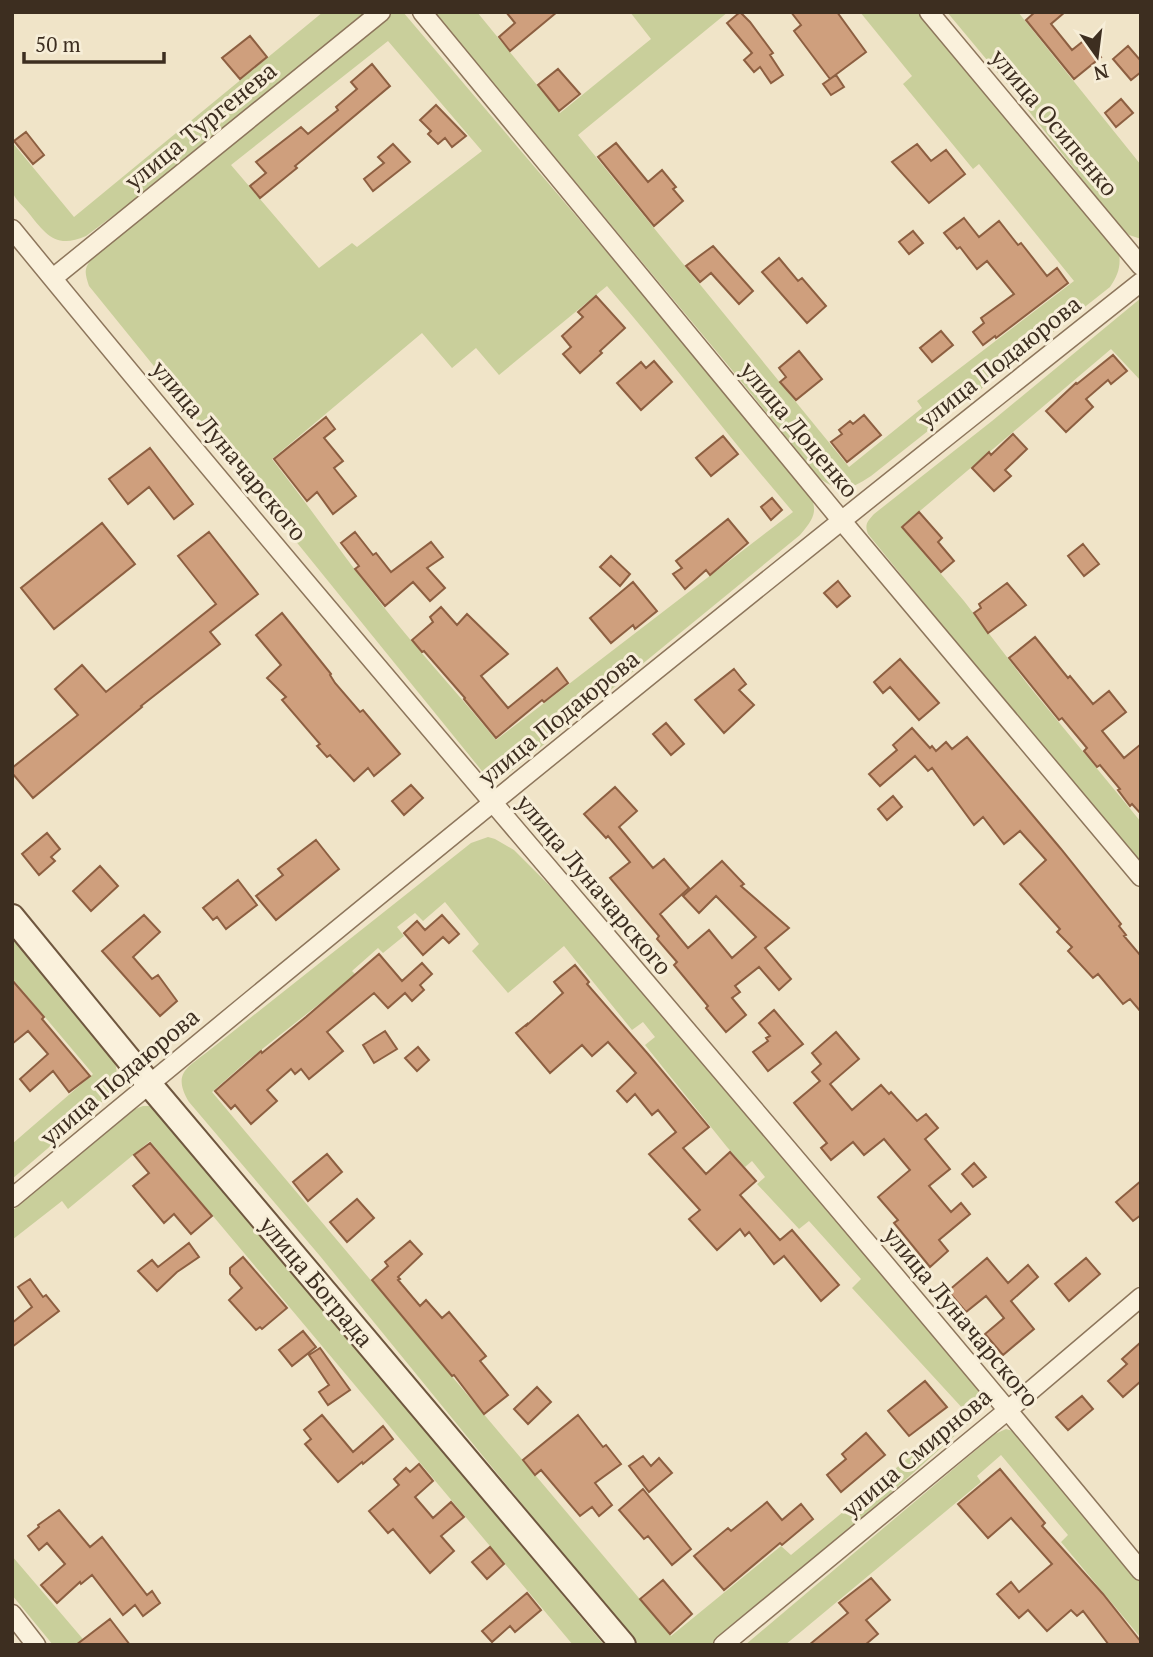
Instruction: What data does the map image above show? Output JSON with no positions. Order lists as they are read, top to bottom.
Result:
{
  "streets": {
    "street": [
      "улица Осипенко",
      "улица Тургенева",
      "улица Подаюрова",
      "улица Доценко",
      "улица Луначарского",
      "улица Бограда",
      "улица Смирнова"
    ]
  },
  "crossings": [
    ["улица Тургенева", "улица Луначарского"],
    ["улица Подаюрова", "улица Доценко"],
    ["улица Подаюрова", "улица Луначарского"],
    ["улица Подаюрова", "улица Бограда"],
    ["улица Луначарского", "улица Смирнова"]
  ],
  "scale_bar": "50 m",
  "north": "bottom"
}
